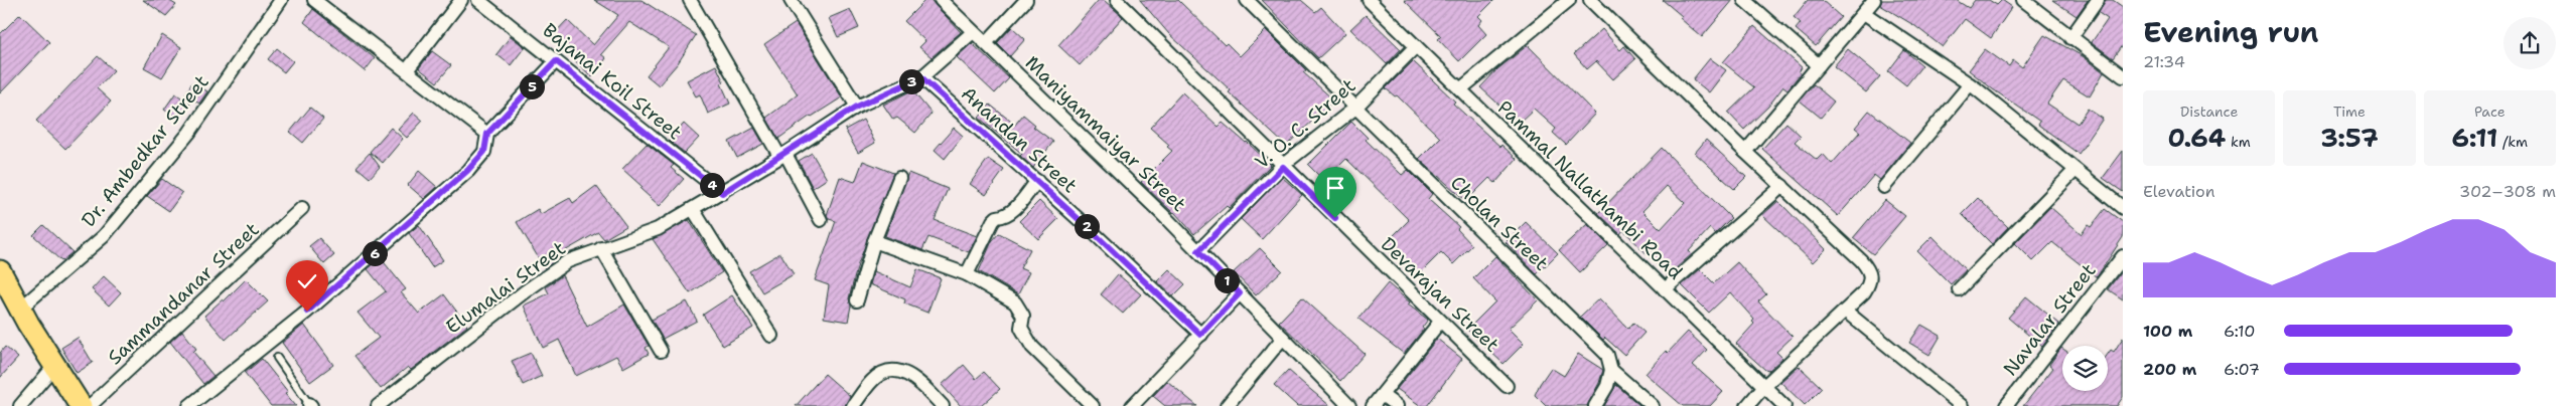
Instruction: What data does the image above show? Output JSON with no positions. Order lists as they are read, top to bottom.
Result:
{
  "streets": {
    "street": [
      "Bajanai Koil Street",
      "V. O. C. Street",
      "Maniyammaiyar Street",
      "Anandan Street",
      "Dr. Ambedkar Street",
      "Pammal Nallathambi Road",
      "Cholan Street",
      "Elumalai Street",
      "Sammandanar Street",
      "Devarajan Street",
      "Navalar Street"
    ]
  },
  "crossings": [
    ["Bajanai Koil Street", "Elumalai Street"],
    ["V. O. C. Street", "Maniyammaiyar Street"],
    ["V. O. C. Street", "Pammal Nallathambi Road"],
    ["V. O. C. Street", "Cholan Street"],
    ["V. O. C. Street", "Devarajan Street"],
    ["Maniyammaiyar Street", "Elumalai Street"],
    ["Anandan Street", "Elumalai Street"]
  ],
  "page": {
    "heading": ["Evening run", "21:34"],
    "pins": [
      "3",
      "5",
      "4",
      "2",
      "6",
      "1"
    ],
    "stats": [
      ["Distance", "0.64 km"],
      ["Time", "3:57"],
      ["Pace", "6:11 /km"]
    ],
    "chart": ["Elevation", "302–308 m"],
    "list": [
      {
        "name": "100 m",
        "note": "6:10"
      },
      {
        "name": "200 m",
        "note": "6:07"
      }
    ]
  }
}
